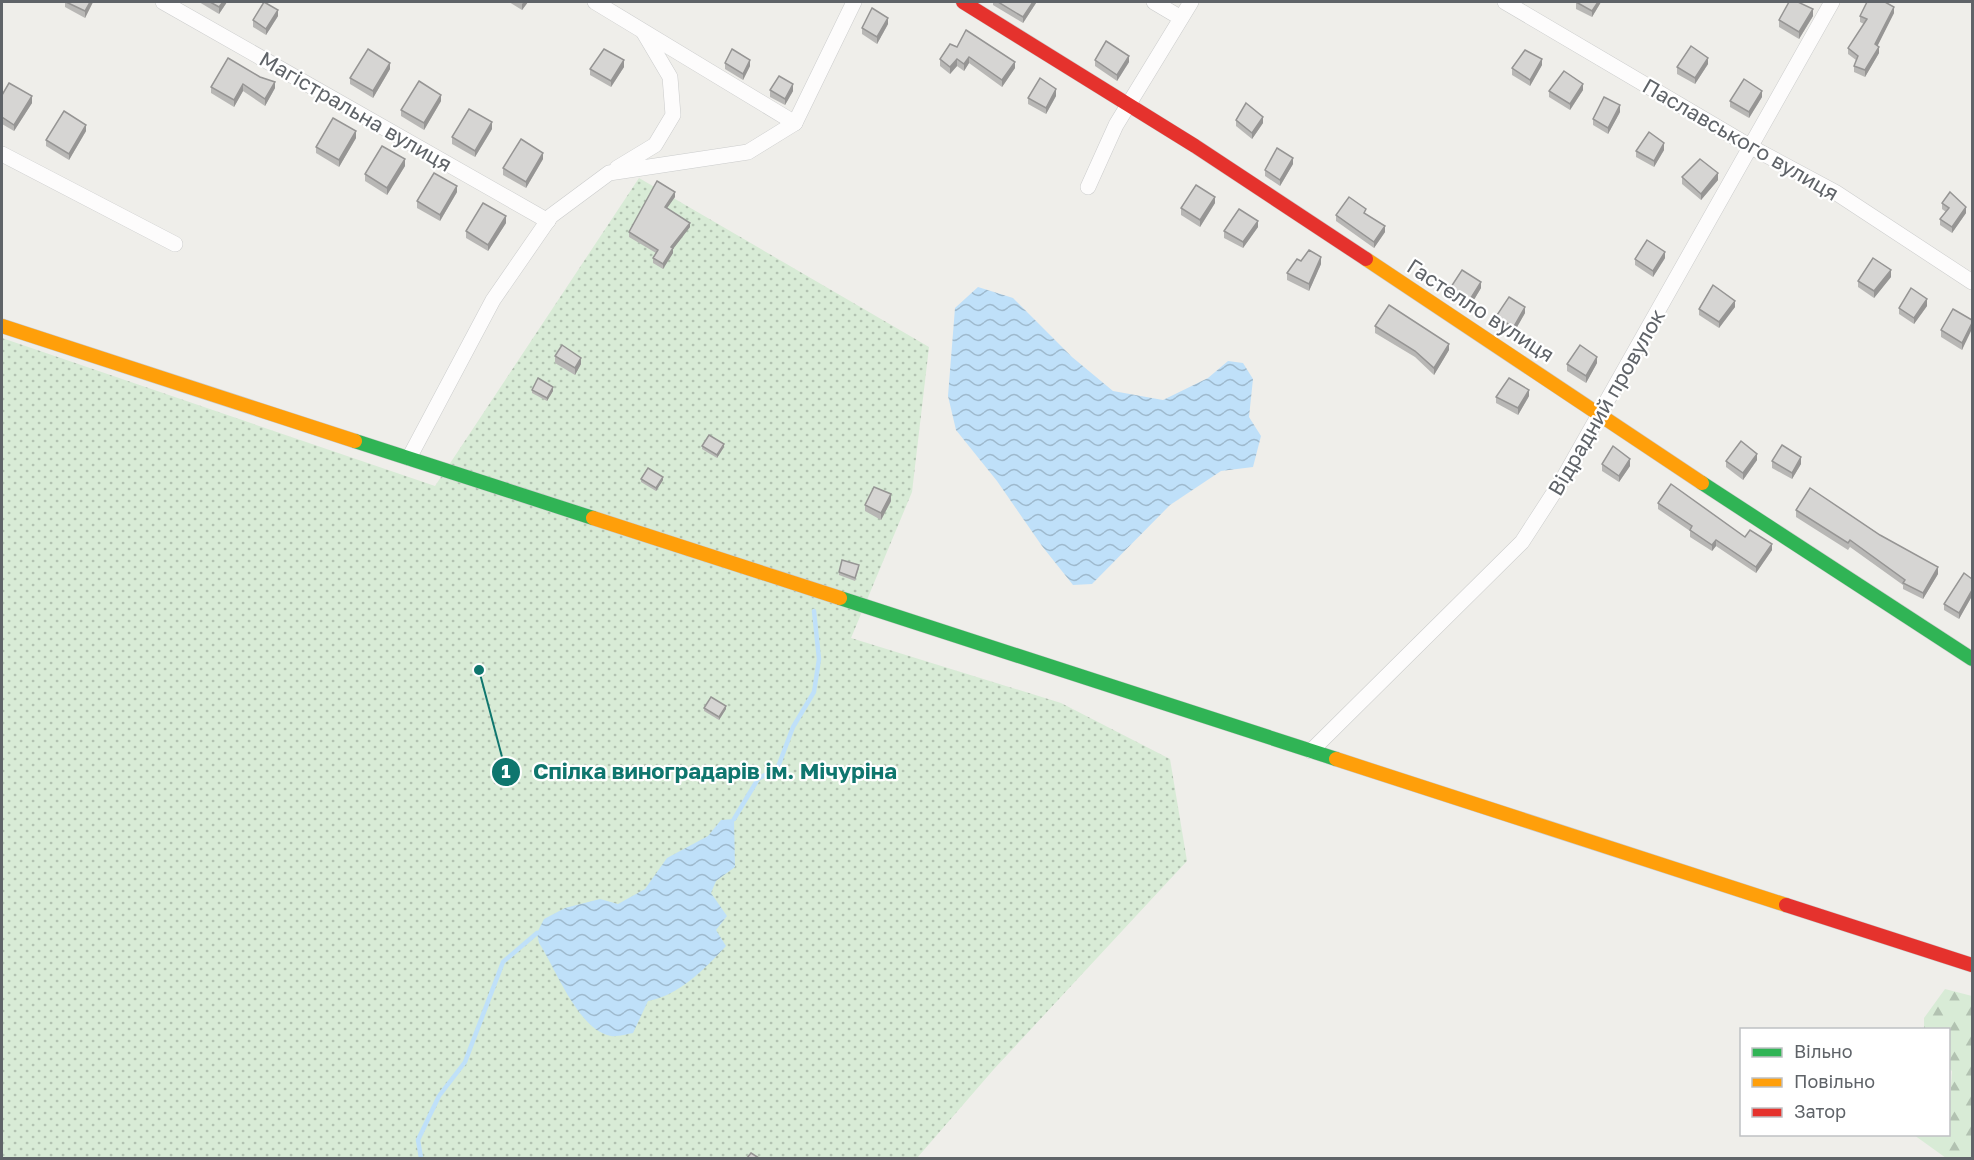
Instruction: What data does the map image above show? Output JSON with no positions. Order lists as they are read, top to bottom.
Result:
{
  "streets": {
    "main road": ["Гастелло вулиця"],
    "street": ["Магістральна вулиця", "Паславського вулиця", "Відрадний провулок"]
  },
  "crossings": [
    ["Паславського вулиця", "Відрадний провулок"],
    ["Гастелло вулиця", "Відрадний провулок"]
  ],
  "places": ["Спілка виноградарів ім. Мічуріна"],
  "legend": ["Вільно", "Повільно", "Затор"]
}
